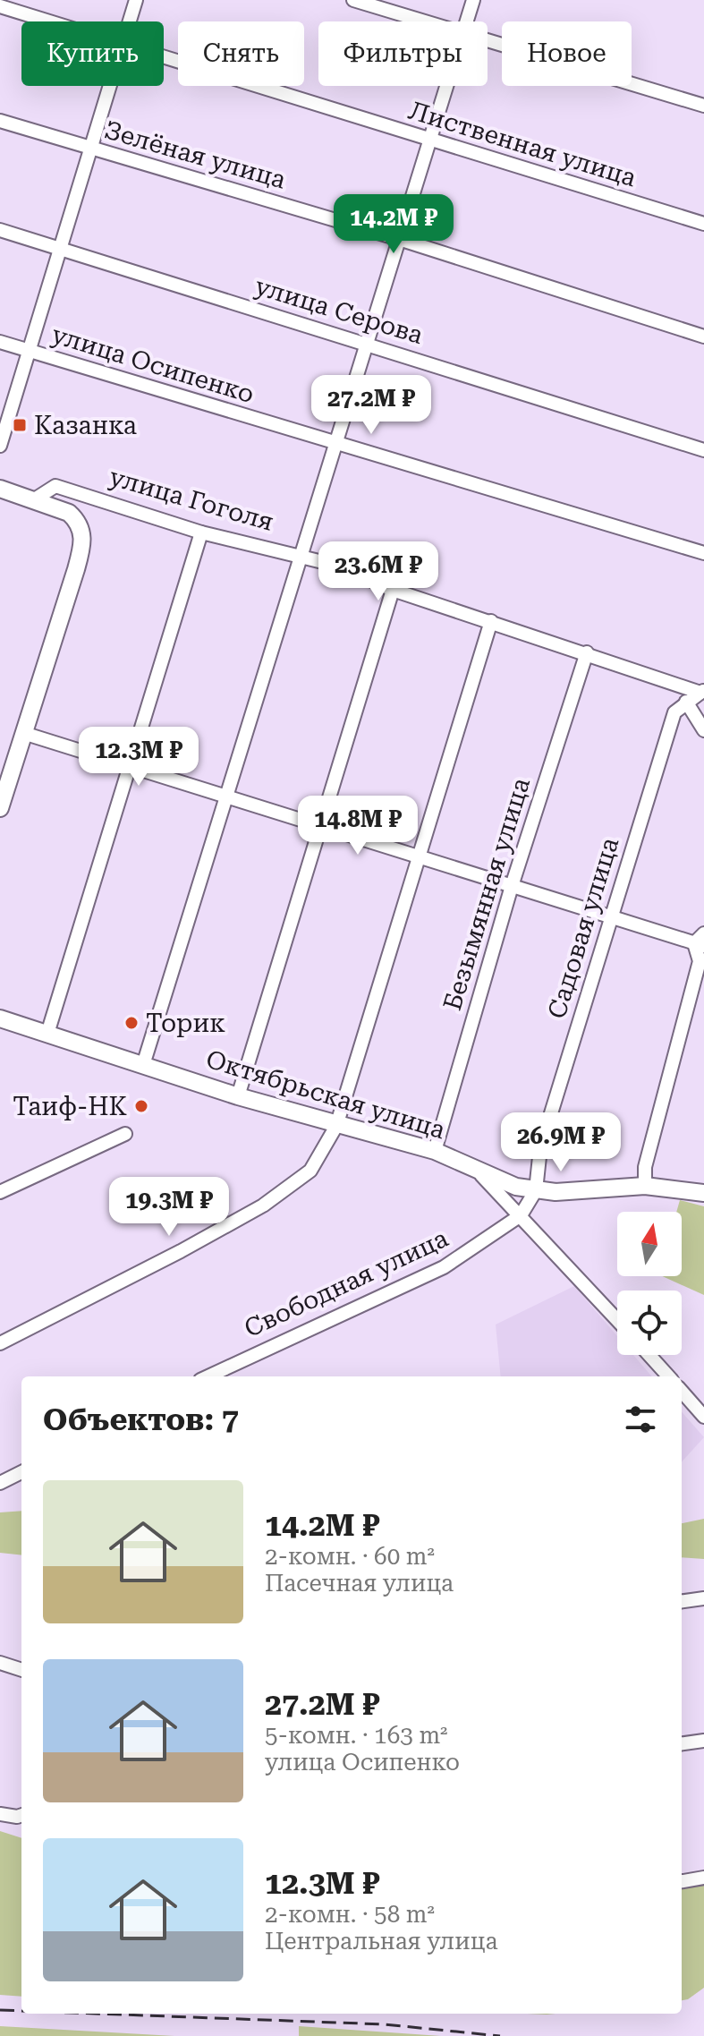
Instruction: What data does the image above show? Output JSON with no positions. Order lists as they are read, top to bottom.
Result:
{
  "streets": {
    "main road": ["Октябрьская улица"],
    "street": [
      "Лиственная улица",
      "Зелёная улица",
      "улица Серова",
      "улица Осипенко",
      "улица Гоголя",
      "Безымянная улица",
      "Садовая улица",
      "Свободная улица"
    ]
  },
  "crossings": [
    ["улица Гоголя", "Безымянная улица"],
    ["улица Гоголя", "Садовая улица"],
    ["Безымянная улица", "Октябрьская улица"],
    ["Садовая улица", "Октябрьская улица"],
    ["Садовая улица", "Свободная улица"],
    ["Октябрьская улица", "Свободная улица"]
  ],
  "places": {
    "transit": ["Казанка"],
    "other": ["Торик", "Таиф-НК"]
  },
  "north": "top",
  "page": {
    "chip": [
      "Купить",
      "Снять",
      "Фильтры",
      "Новое"
    ],
    "price": [
      "14.2M ₽",
      "27.2M ₽",
      "23.6M ₽",
      "12.3M ₽",
      "14.8M ₽",
      "26.9M ₽",
      "19.3M ₽"
    ],
    "heading": "Объектов: 7",
    "list": [
      {
        "name": "14.2M ₽",
        "note": "2-комн. · 60 m² · Пасечная улица"
      },
      {
        "name": "27.2M ₽",
        "note": "5-комн. · 163 m² · улица Осипенко"
      },
      {
        "name": "12.3M ₽",
        "note": "2-комн. · 58 m² · Центральная улица"
      }
    ]
  }
}
